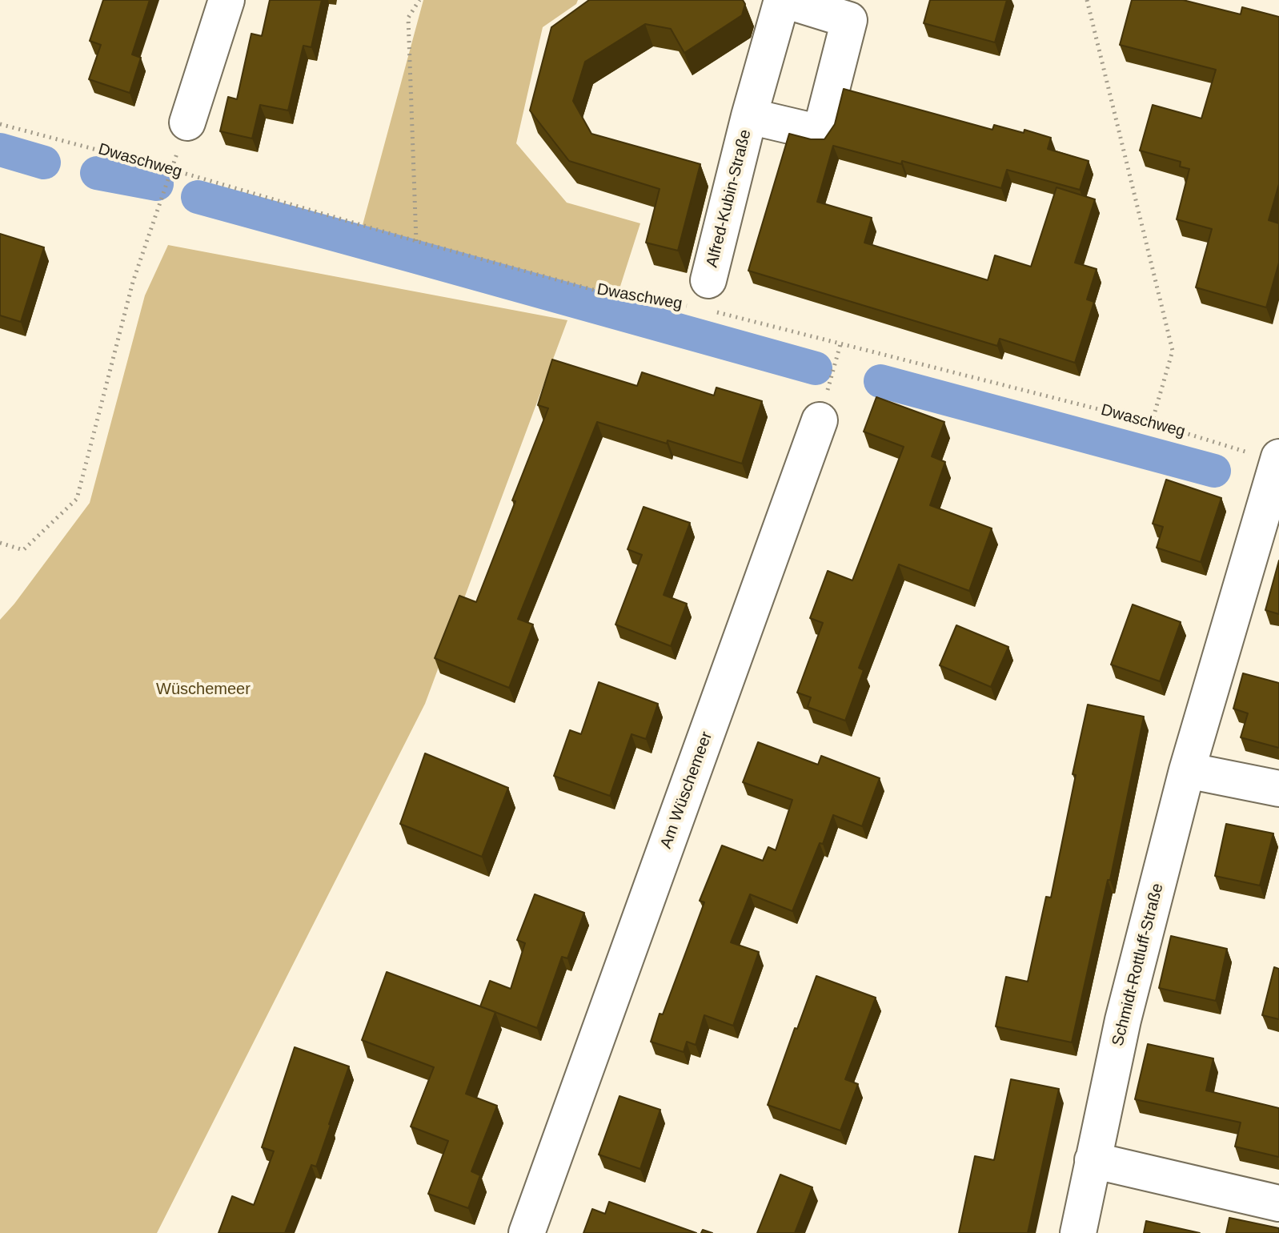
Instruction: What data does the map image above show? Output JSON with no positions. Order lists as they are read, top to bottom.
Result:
{
  "streets": {
    "street": ["Alfred-Kubin-Straße", "Am Wüschemeer", "Schmidt-Rottluff-Straße"],
    "path": ["Dwaschweg"]
  },
  "crossings": [
    ["Dwaschweg", "Alfred-Kubin-Straße"],
    ["Dwaschweg", "Schmidt-Rottluff-Straße"]
  ],
  "parks": ["Wüschemeer"]
}
